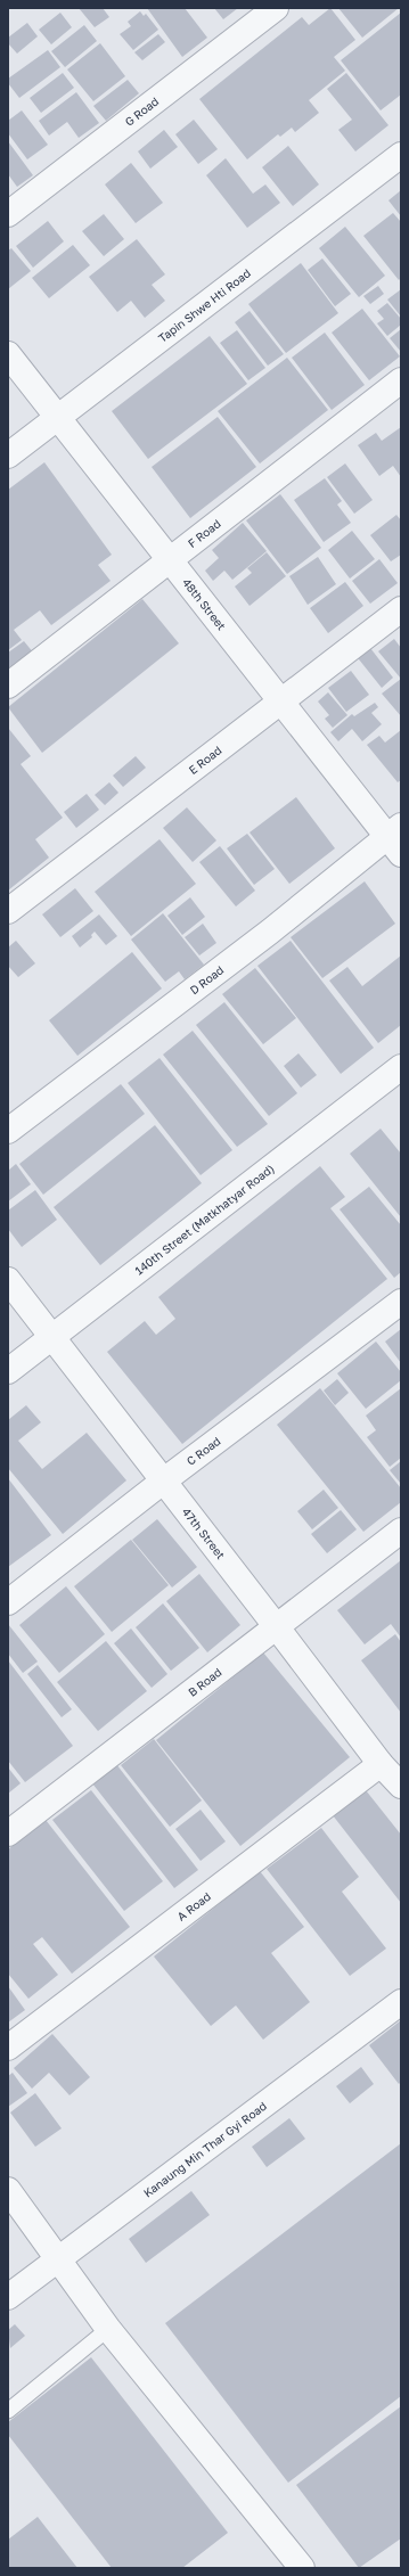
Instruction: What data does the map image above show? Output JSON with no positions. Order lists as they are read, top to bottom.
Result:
{
  "streets": {
    "street": [
      "G Road",
      "Tapin Shwe Hti Road",
      "F Road",
      "48th Street",
      "E Road",
      "D Road",
      "140th Street (Matkhatyar Road)",
      "C Road",
      "47th Street",
      "B Road",
      "A Road",
      "Kanaung Min Thar Gyi Road"
    ]
  },
  "crossings": [
    ["Tapin Shwe Hti Road", "48th Street"],
    ["F Road", "48th Street"],
    ["48th Street", "E Road"],
    ["48th Street", "D Road"],
    ["140th Street (Matkhatyar Road)", "47th Street"],
    ["C Road", "47th Street"],
    ["47th Street", "B Road"],
    ["47th Street", "A Road"]
  ]
}
